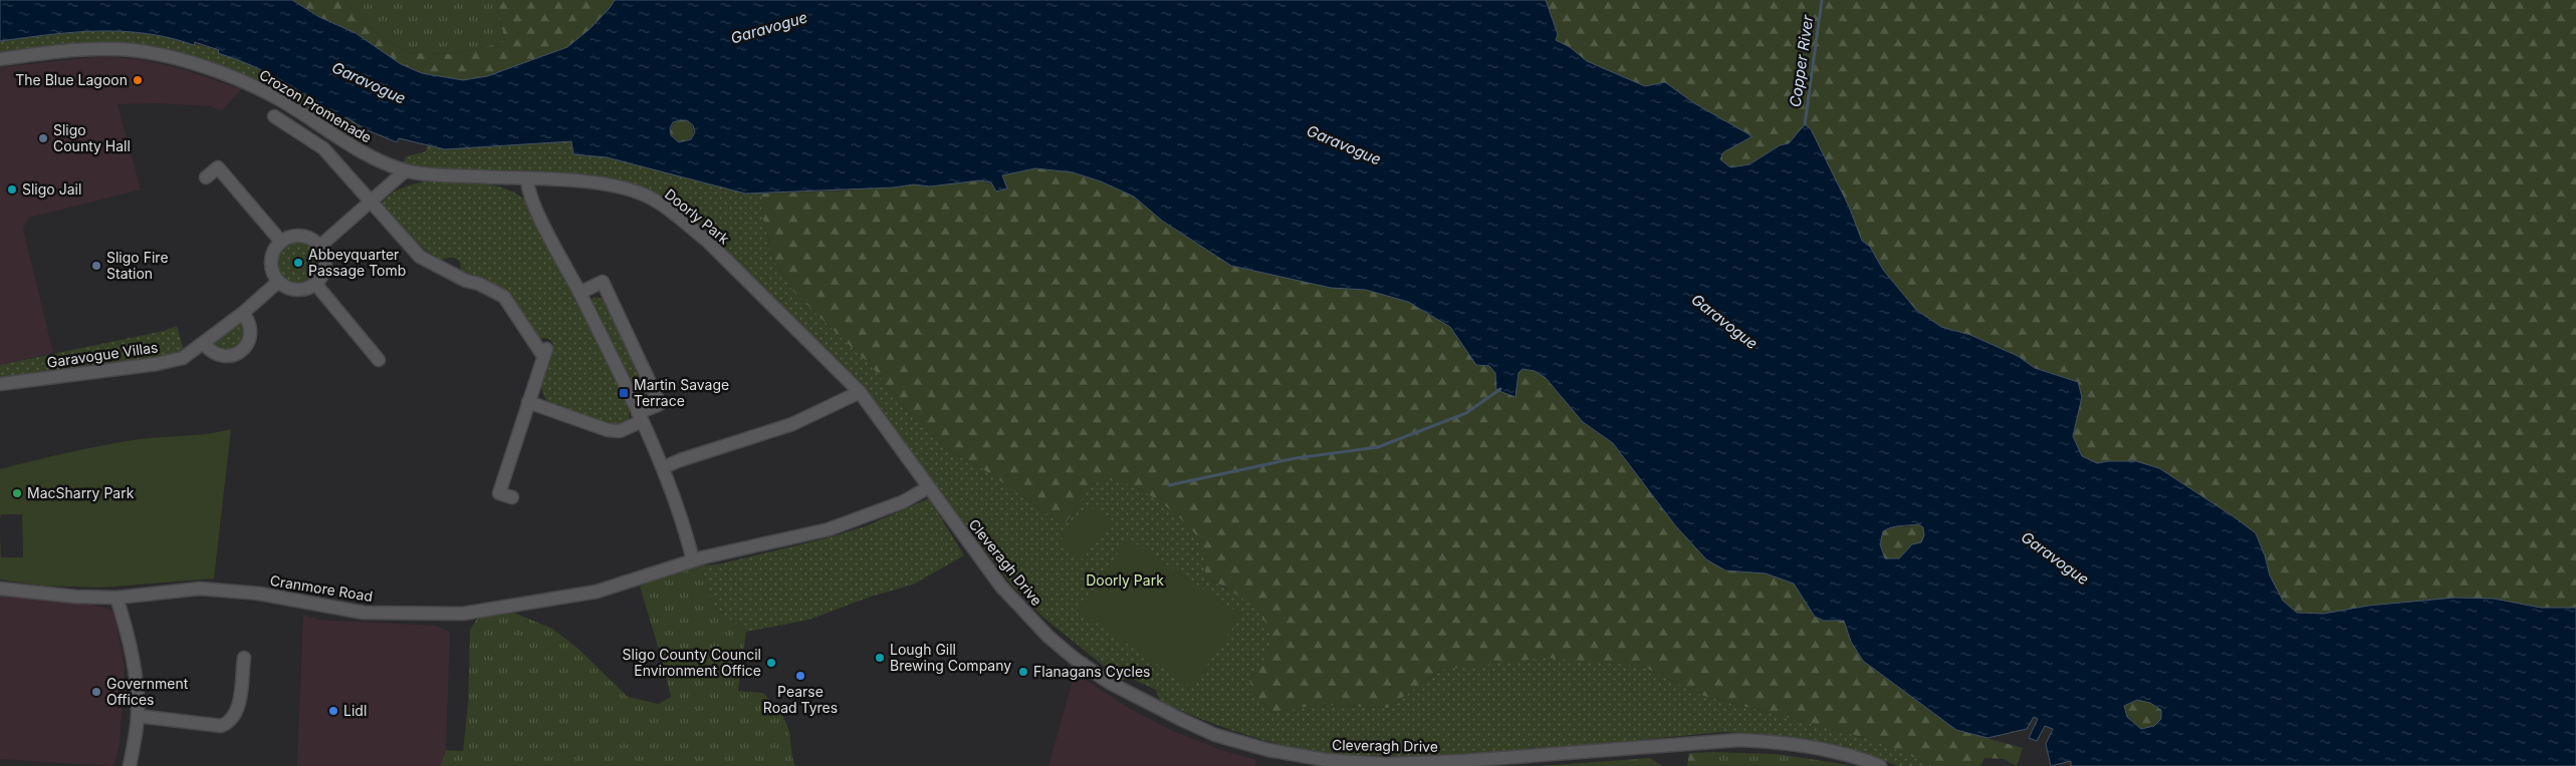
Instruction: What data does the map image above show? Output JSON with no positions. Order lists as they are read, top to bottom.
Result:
{
  "streets": {
    "street": [
      "Crozon Promenade",
      "Doorly Park",
      "Garavogue Villas",
      "Cleveragh Drive",
      "Cranmore Road"
    ]
  },
  "crossings": [
    ["Crozon Promenade", "Doorly Park"],
    ["Doorly Park", "Cleveragh Drive"]
  ],
  "water": ["Garavogue", "Copper River"],
  "parks": ["Doorly Park"],
  "places": {
    "other": [
      "The Blue Lagoon",
      "Sligo County Hall",
      "Sligo Jail",
      "Abbeyquarter Passage Tomb",
      "Sligo Fire Station",
      "MacSharry Park",
      "Lough Gill Brewing Company",
      "Sligo County Council Environment Office",
      "Flanagans Cycles",
      "Pearse Road Tyres",
      "Government Offices",
      "Lidl"
    ],
    "transit": ["Martin Savage Terrace"]
  }
}
